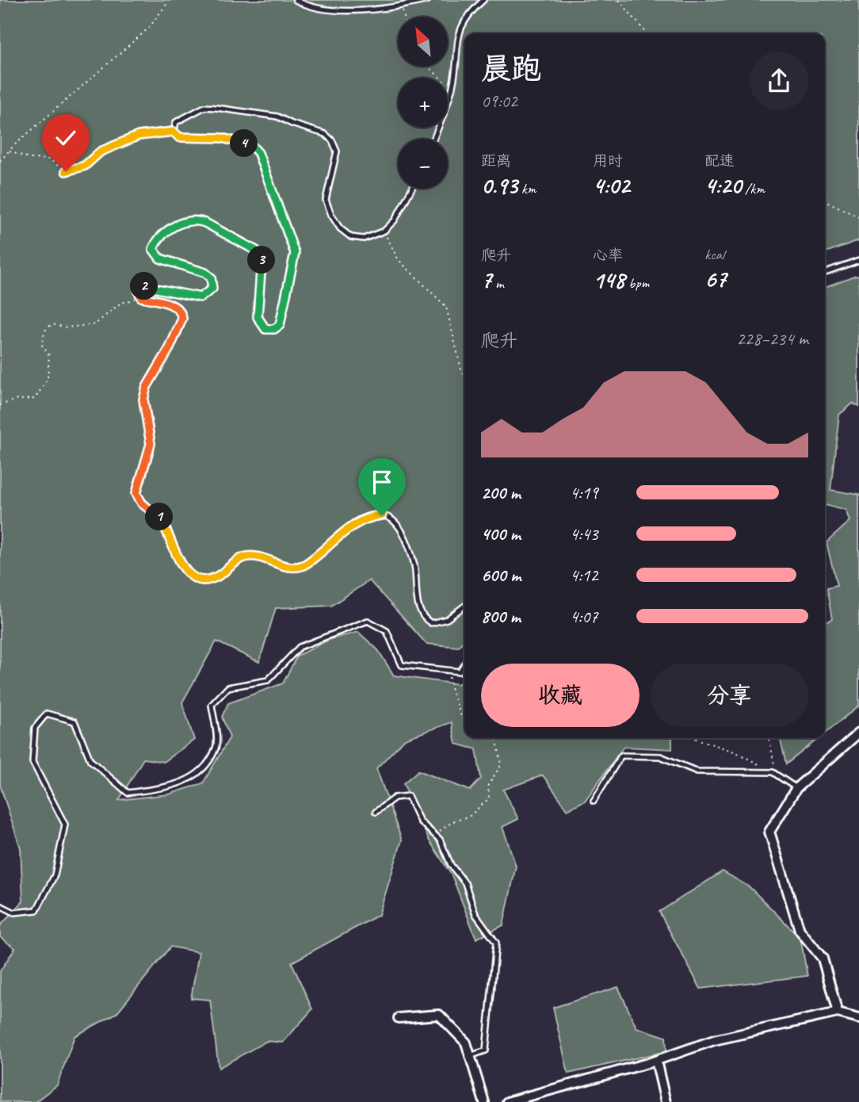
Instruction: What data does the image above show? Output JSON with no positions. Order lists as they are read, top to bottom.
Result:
{
  "north": "top left",
  "page": {
    "map_buttons": ["+", "−"],
    "heading": ["晨跑", "09:02"],
    "stats": [
      ["距离", "0.93 km"],
      ["用时", "4:02"],
      ["配速", "4:20 /km"],
      ["爬升", "7 m"],
      ["心率", "148 bpm"],
      ["kcal", "67"]
    ],
    "pins": [
      "4",
      "3",
      "2",
      "1"
    ],
    "chart": ["爬升", "228–234 m"],
    "list": [
      {
        "name": "200 m",
        "note": "4:19"
      },
      {
        "name": "400 m",
        "note": "4:43"
      },
      {
        "name": "600 m",
        "note": "4:12"
      },
      {
        "name": "800 m",
        "note": "4:07"
      }
    ],
    "buttons": ["收藏", "分享"]
  }
}
